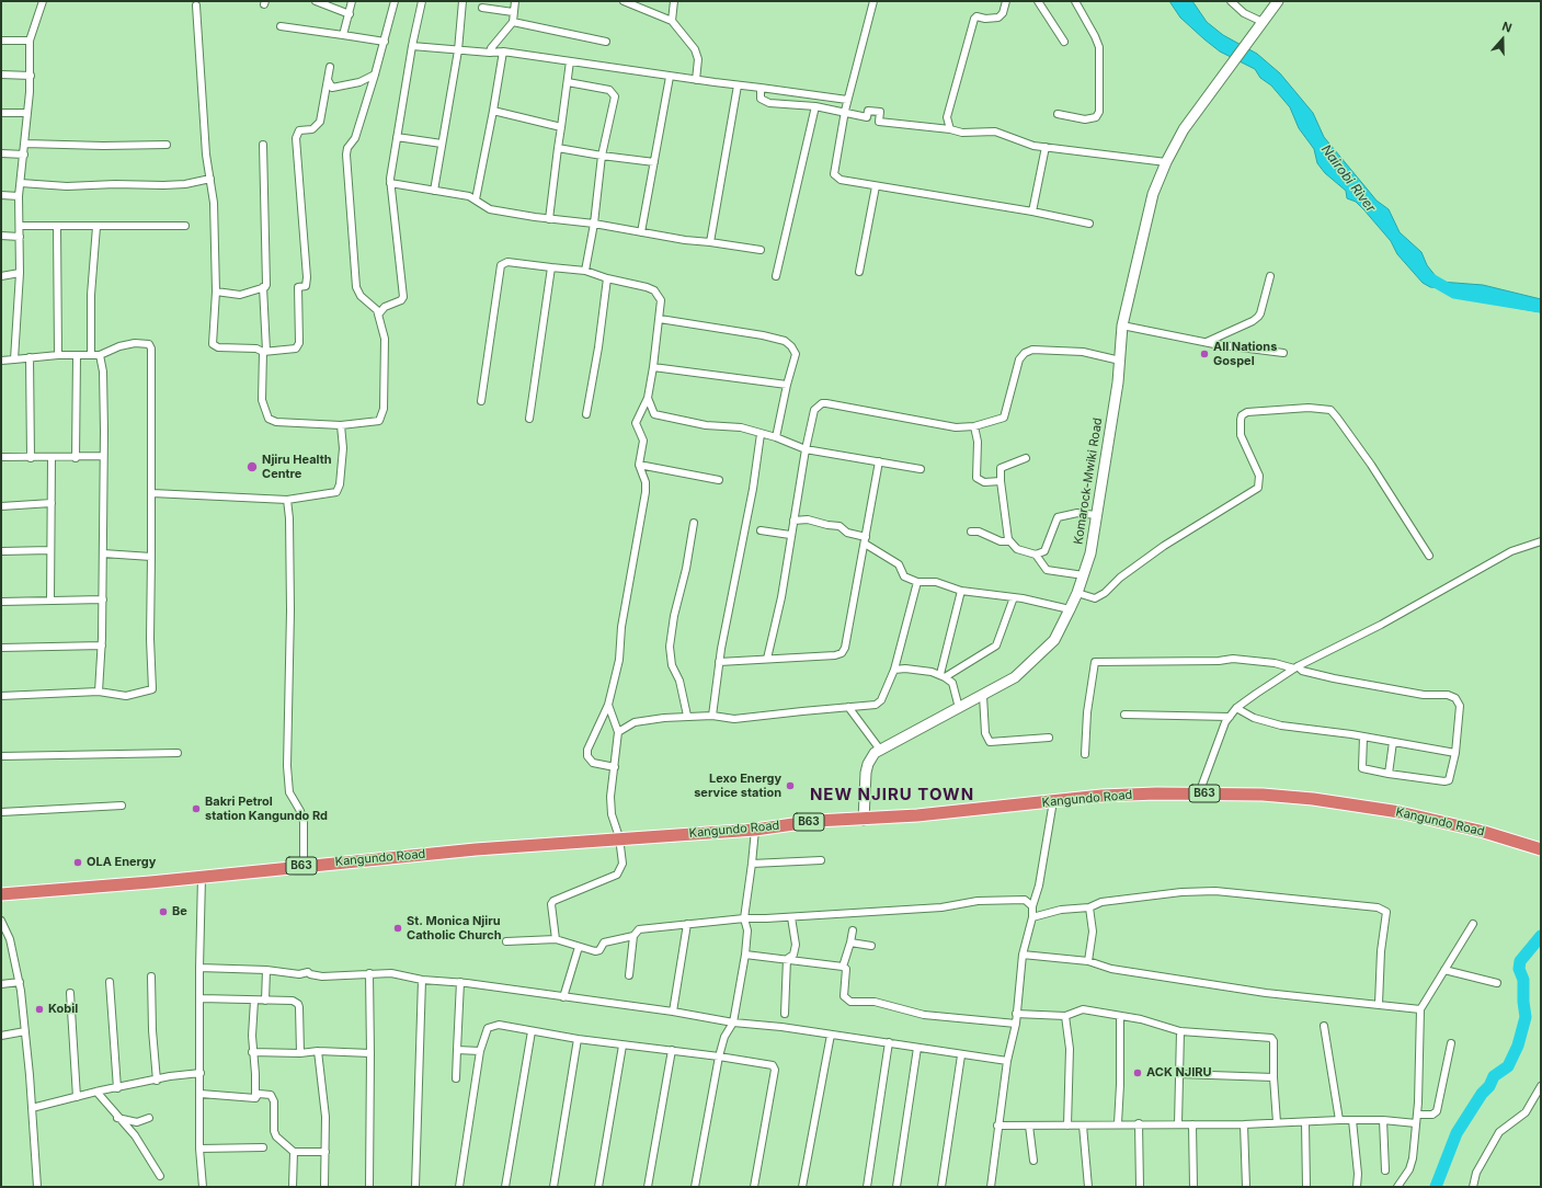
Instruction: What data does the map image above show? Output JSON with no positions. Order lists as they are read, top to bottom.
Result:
{
  "streets": {
    "highway": ["B63", "Kangundo Road"],
    "main road": ["Komarock-Mwiki Road"]
  },
  "crossings": [
    ["Komarock-Mwiki Road", "Kangundo Road"]
  ],
  "districts": ["NEW NJIRU TOWN"],
  "water": ["Nairobi River"],
  "places": [
    "All Nations Gospel",
    "Njiru Health Centre",
    "Lexo Energy service station",
    "Bakri Petrol station Kangundo Rd",
    "OLA Energy",
    "Be",
    "St. Monica Njiru Catholic Church",
    "Kobil",
    "ACK NJIRU"
  ],
  "north": "top"
}
